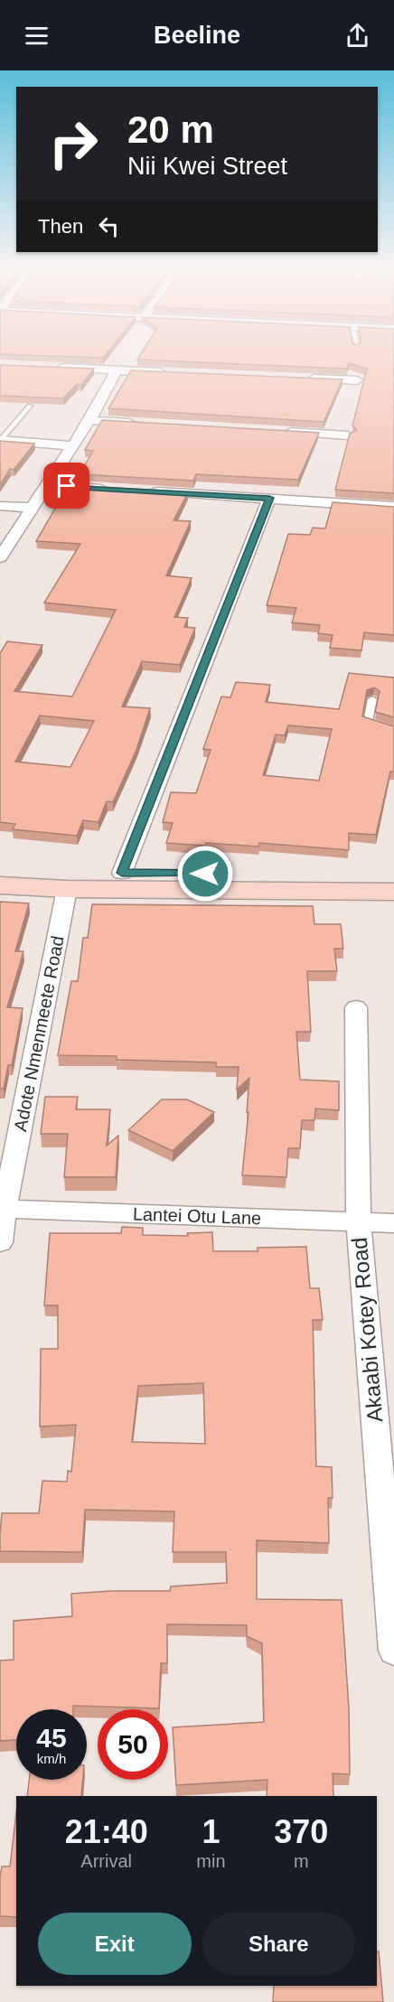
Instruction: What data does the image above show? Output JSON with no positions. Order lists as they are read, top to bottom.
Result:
{
  "streets": {
    "street": ["Adote Nmenmeete Road", "Lantei Otu Lane", "Akaabi Kotey Road"]
  },
  "crossings": [
    ["Adote Nmenmeete Road", "Lantei Otu Lane"],
    ["Lantei Otu Lane", "Akaabi Kotey Road"]
  ],
  "page": {
    "header": "Beeline",
    "turn": ["20 m", "Nii Kwei Street"],
    "then": "Then",
    "speed": "45 km/h",
    "limit": "50",
    "eta": [
      "21:40",
      "Arrival",
      "1",
      "min",
      "370",
      "m"
    ],
    "buttons": ["Exit", "Share"]
  }
}
